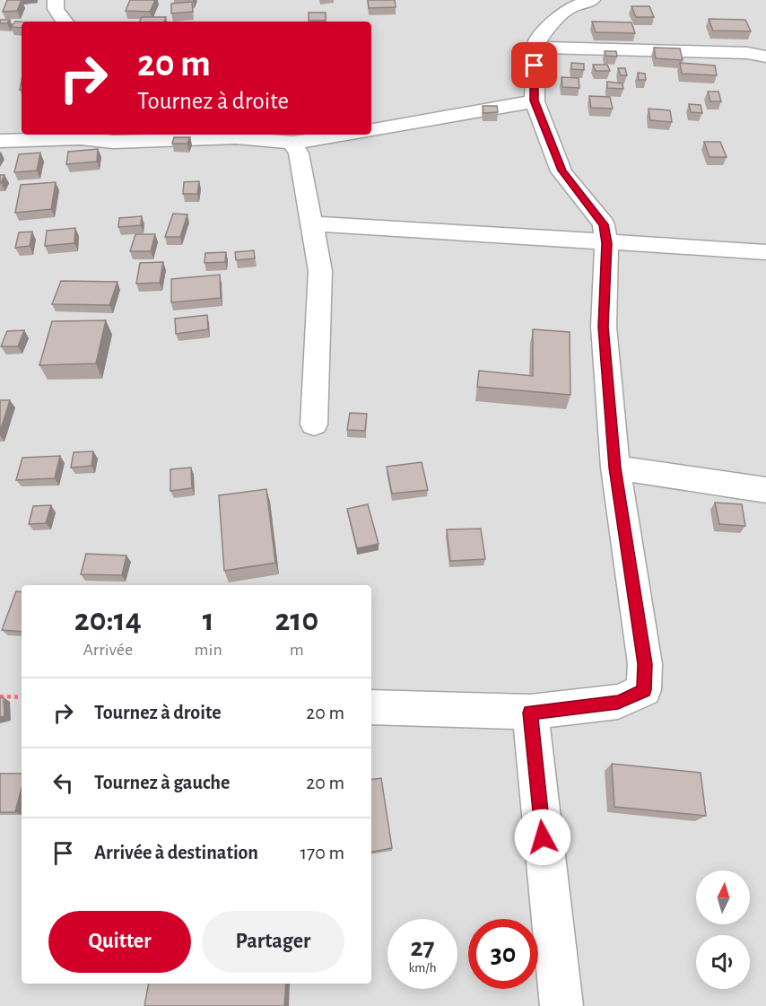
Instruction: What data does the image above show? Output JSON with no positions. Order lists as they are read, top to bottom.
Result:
{
  "north": "top",
  "page": {
    "turn": ["20 m", "Tournez à droite"],
    "eta": [
      "20:14",
      "Arrivée",
      "1",
      "min",
      "210",
      "m"
    ],
    "list": [
      {
        "name": "Tournez à droite",
        "value": "20 m"
      },
      {
        "name": "Tournez à gauche",
        "value": "20 m"
      },
      {
        "name": "Arrivée à destination",
        "value": "170 m"
      }
    ],
    "buttons": ["Quitter", "Partager"],
    "speed": "27 km/h",
    "limit": "30"
  }
}
